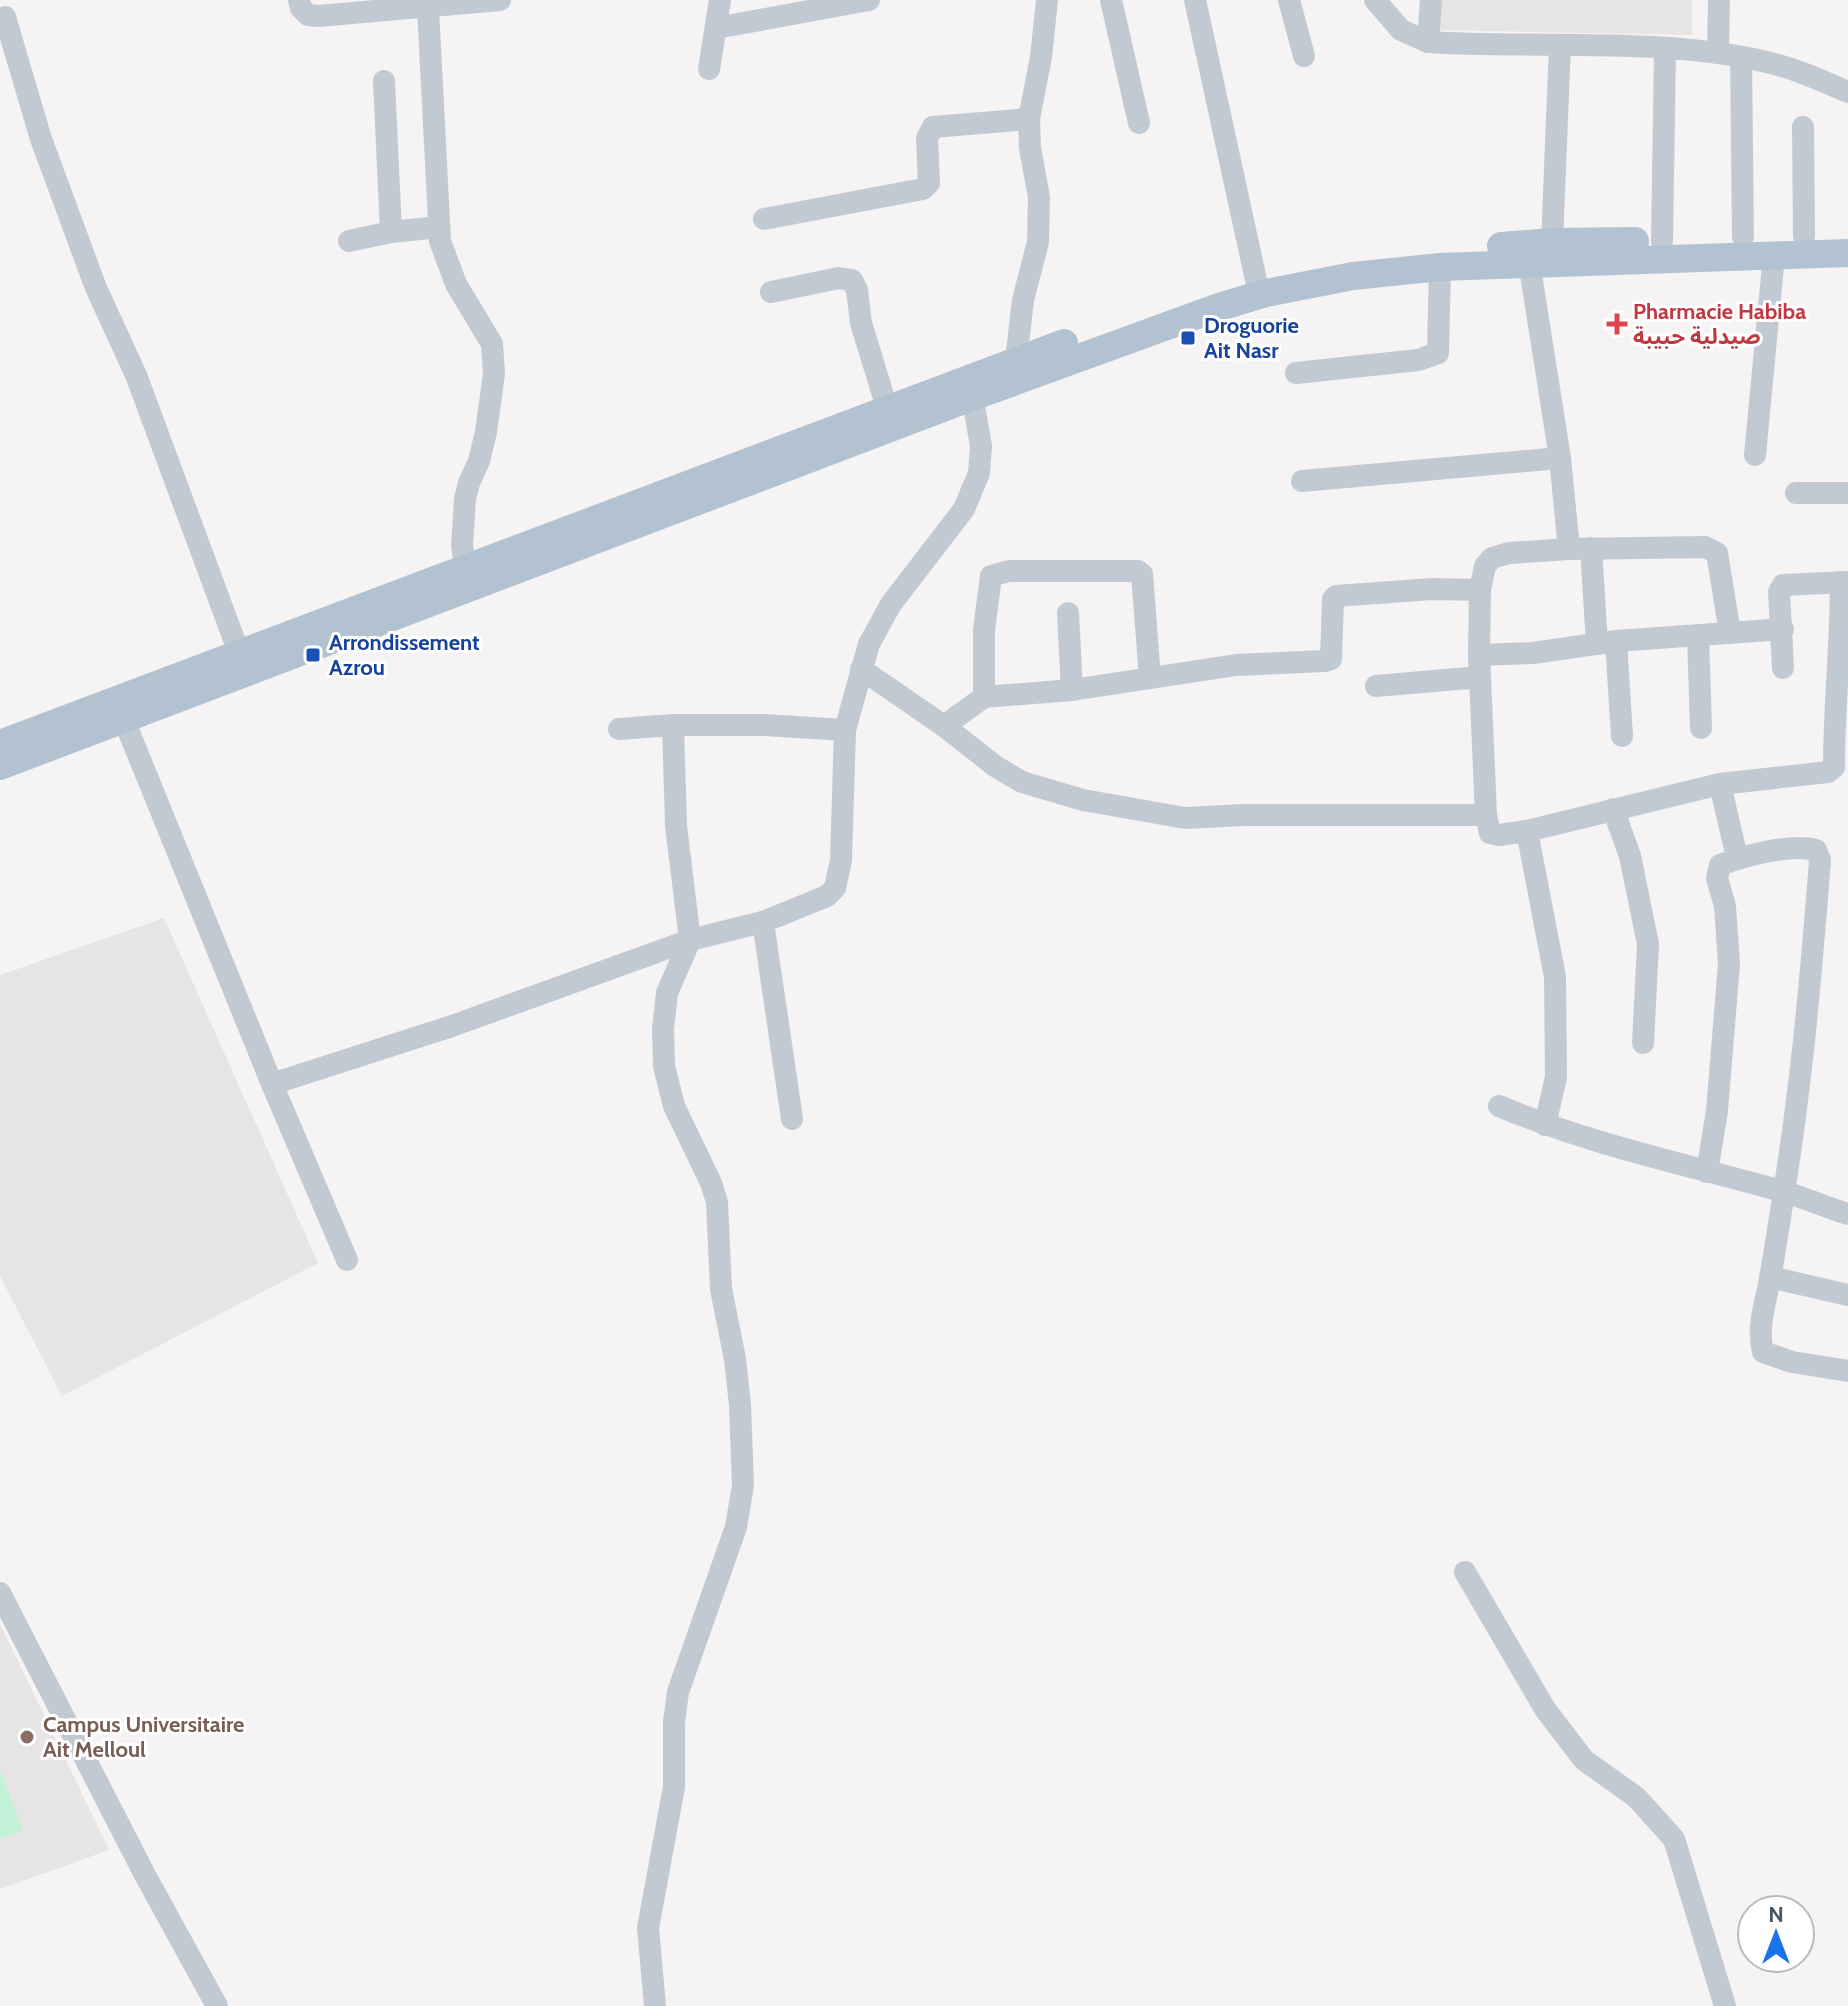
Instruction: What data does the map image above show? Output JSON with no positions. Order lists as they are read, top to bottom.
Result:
{
  "places": {
    "health": ["Pharmacie Habiba صيدلية حبيبة"],
    "transit": ["Droguorie Ait Nasr", "Arrondissement Azrou"],
    "other": ["Campus Universitaire Ait Melloul"]
  },
  "north": "top"
}
